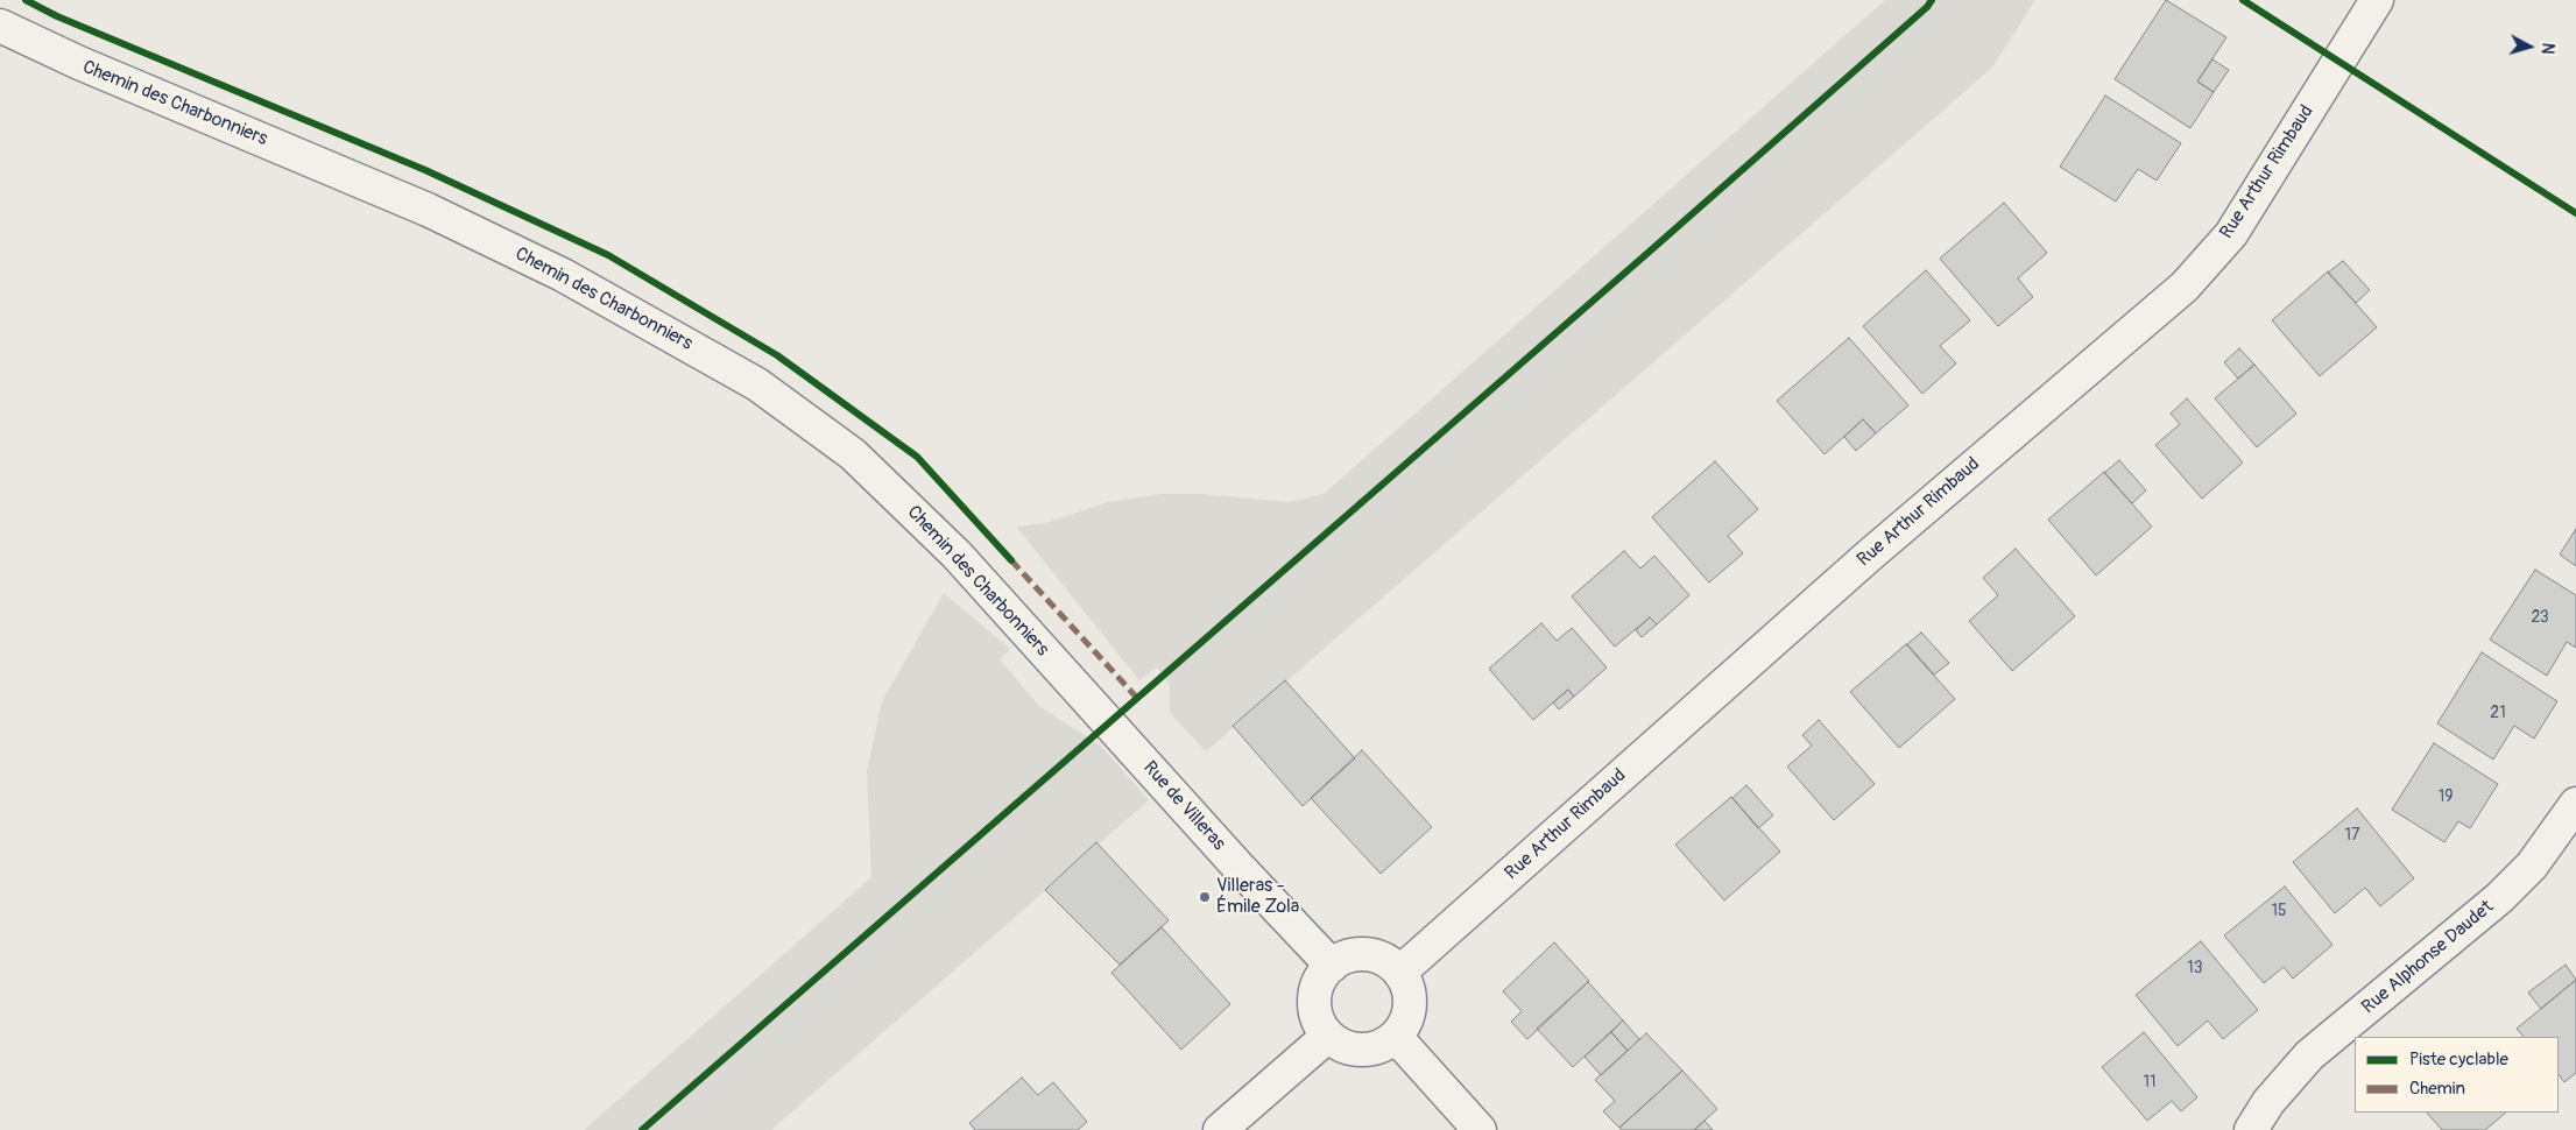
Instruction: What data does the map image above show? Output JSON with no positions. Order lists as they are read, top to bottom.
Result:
{
  "streets": {
    "street": [
      "Chemin des Charbonniers",
      "Rue Arthur Rimbaud",
      "Rue de Villeras",
      "Rue Alphonse Daudet"
    ]
  },
  "crossings": [
    ["Chemin des Charbonniers", "Rue de Villeras"],
    ["Rue Arthur Rimbaud", "Rue de Villeras"]
  ],
  "places": ["Villeras - Émile Zola"],
  "house_numbers": [
    "23",
    "21",
    "19",
    "17",
    "15",
    "13",
    "11"
  ],
  "legend": ["Piste cyclable", "Chemin"],
  "north": "right"
}
